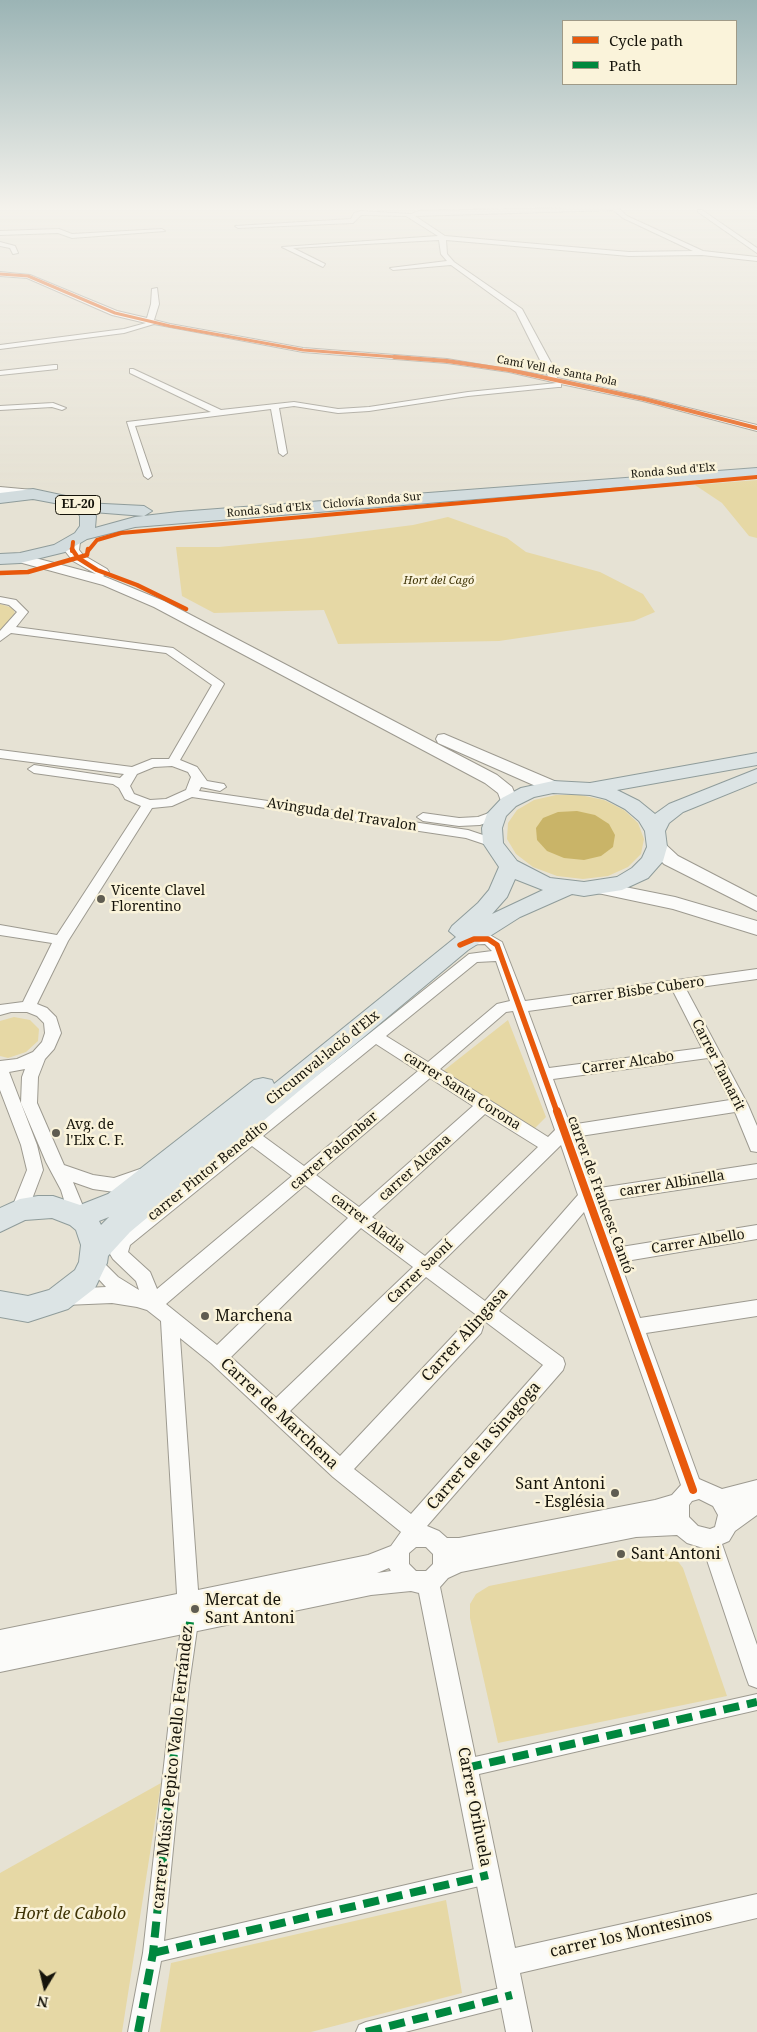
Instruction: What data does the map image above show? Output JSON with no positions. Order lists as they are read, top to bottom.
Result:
{
  "streets": {
    "highway": ["Ronda Sud d'Elx", "EL-20"],
    "main road": ["Circumval·lació d'Elx"],
    "street": [
      "Camí Vell de Santa Pola",
      "Avinguda del Travalon",
      "carrer Bisbe Cubero",
      "Carrer Alcabo",
      "Carrer Tamarit",
      "carrer Santa Corona",
      "carrer Palombar",
      "carrer Alcana",
      "carrer Pintor Benedito",
      "carrer Albinella",
      "carrer de Francesc Cantó",
      "carrer Aladia",
      "Carrer Albello",
      "Carrer Saoní",
      "Carrer Alingasa",
      "Carrer de Marchena",
      "Carrer de la Sinagoga",
      "carrer Músic Pepico Vaello Ferrández",
      "Carrer Orihuela",
      "carrer los Montesinos"
    ],
    "cycle path": ["Ciclovía Ronda Sur"]
  },
  "crossings": [
    ["Ronda Sud d'Elx", "EL-20"],
    ["Avinguda del Travalon", "Circumval·lació d'Elx"],
    ["carrer Bisbe Cubero", "Carrer Tamarit"],
    ["carrer Bisbe Cubero", "carrer Palombar"],
    ["carrer Bisbe Cubero", "carrer de Francesc Cantó"],
    ["Circumval·lació d'Elx", "carrer de Francesc Cantó"],
    ["Circumval·lació d'Elx", "Carrer de Marchena"],
    ["Carrer Alcabo", "Carrer Tamarit"],
    ["Carrer Alcabo", "carrer de Francesc Cantó"],
    ["carrer Santa Corona", "carrer Palombar"],
    ["carrer Santa Corona", "carrer Alcana"],
    ["carrer Santa Corona", "carrer Pintor Benedito"],
    ["carrer Santa Corona", "Carrer Saoní"],
    ["carrer Palombar", "carrer Pintor Benedito"],
    ["carrer Palombar", "carrer de Francesc Cantó"],
    ["carrer Palombar", "carrer Aladia"],
    ["carrer Palombar", "Carrer de Marchena"],
    ["carrer Alcana", "carrer Aladia"],
    ["carrer Alcana", "Carrer de Marchena"],
    ["carrer Pintor Benedito", "carrer de Francesc Cantó"],
    ["carrer Pintor Benedito", "carrer Aladia"],
    ["carrer Pintor Benedito", "Carrer de Marchena"],
    ["carrer Albinella", "carrer de Francesc Cantó"],
    ["carrer Albinella", "Carrer Alingasa"],
    ["carrer de Francesc Cantó", "Carrer Albello"],
    ["carrer de Francesc Cantó", "Carrer Saoní"],
    ["carrer de Francesc Cantó", "Carrer Alingasa"],
    ["carrer Aladia", "Carrer Saoní"],
    ["carrer Aladia", "Carrer Alingasa"],
    ["carrer Aladia", "Carrer de la Sinagoga"],
    ["Carrer Saoní", "Carrer de Marchena"],
    ["Carrer Alingasa", "Carrer de Marchena"],
    ["Carrer de Marchena", "Carrer de la Sinagoga"],
    ["Carrer de Marchena", "carrer Músic Pepico Vaello Ferrández"],
    ["Carrer de Marchena", "Carrer Orihuela"],
    ["Carrer de la Sinagoga", "Carrer Orihuela"],
    ["Carrer Orihuela", "carrer los Montesinos"]
  ],
  "parks": ["Hort del Cagó", "Hort de Cabolo"],
  "places": [
    "Vicente Clavel Florentino",
    "Avg. de l'Elx C. F.",
    "Marchena",
    "Sant Antoni - Església",
    "Sant Antoni",
    "Mercat de Sant Antoni"
  ],
  "legend": ["Cycle path", "Path"],
  "north": "bottom"
}
